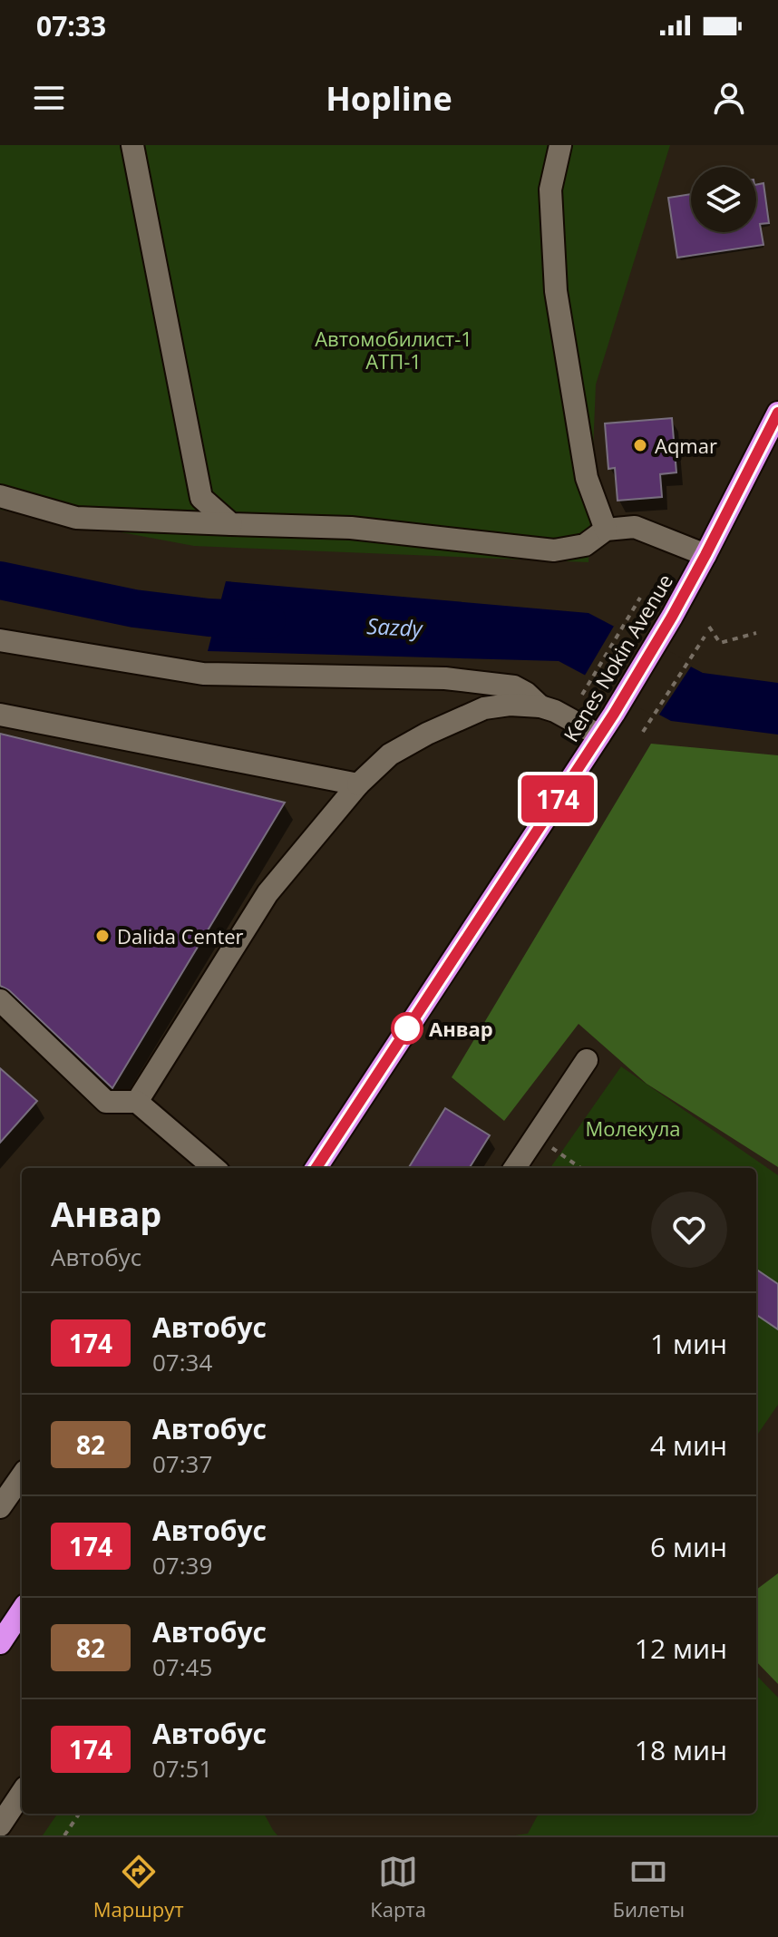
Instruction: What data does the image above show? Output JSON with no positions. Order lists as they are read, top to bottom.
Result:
{
  "streets": {
    "highway": ["Kenes Nokin Avenue"]
  },
  "water": ["Sazdy"],
  "parks": ["Автомобилист-1 АТП-1", "Молекула"],
  "places": ["Aqmar", "Dalida Center", "Анвар"],
  "lines": ["bus line 174"],
  "page": {
    "status": "07:33",
    "header": "Hopline",
    "on_map": "174",
    "heading": ["Анвар", "Автобус"],
    "list": [
      {
        "mark": "174",
        "name": "Автобус",
        "note": "07:34",
        "value": "1 мин"
      },
      {
        "mark": "82",
        "name": "Автобус",
        "note": "07:37",
        "value": "4 мин"
      },
      {
        "mark": "174",
        "name": "Автобус",
        "note": "07:39",
        "value": "6 мин"
      },
      {
        "mark": "82",
        "name": "Автобус",
        "note": "07:45",
        "value": "12 мин"
      },
      {
        "mark": "174",
        "name": "Автобус",
        "note": "07:51",
        "value": "18 мин"
      }
    ],
    "tabs": ["Маршрут", "Карта", "Билеты"]
  }
}
